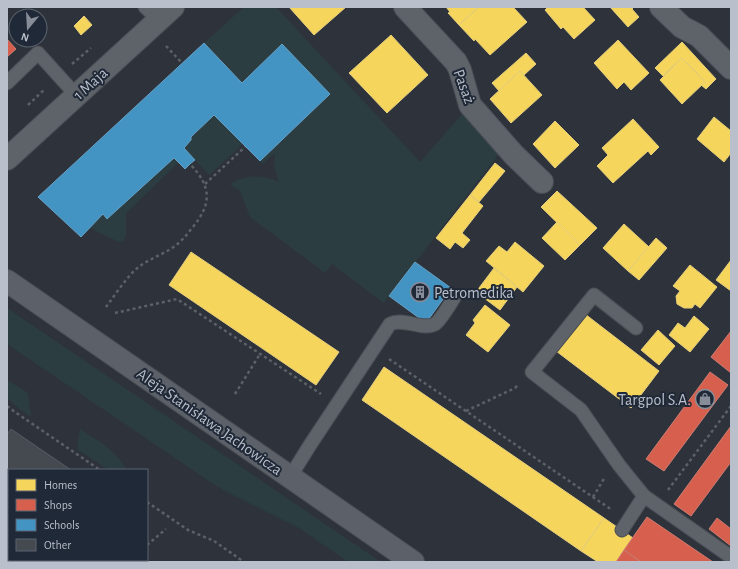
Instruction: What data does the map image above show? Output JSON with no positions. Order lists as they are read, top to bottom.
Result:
{
  "streets": {
    "main road": ["Aleja Stanisława Jachowicza"],
    "street": ["1 Maja", "Pasaż"]
  },
  "places": {
    "building": ["Petromedika"],
    "shop": ["Targpol S.A."]
  },
  "legend": [
    "Homes",
    "Shops",
    "Schools",
    "Other"
  ],
  "north": "bottom"
}
